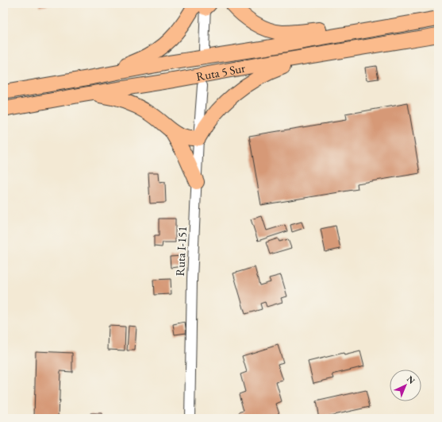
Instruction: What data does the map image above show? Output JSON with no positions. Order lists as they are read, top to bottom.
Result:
{
  "streets": {
    "highway": ["Ruta 5 Sur"],
    "street": ["Ruta I-151"]
  },
  "north": "top right"
}
